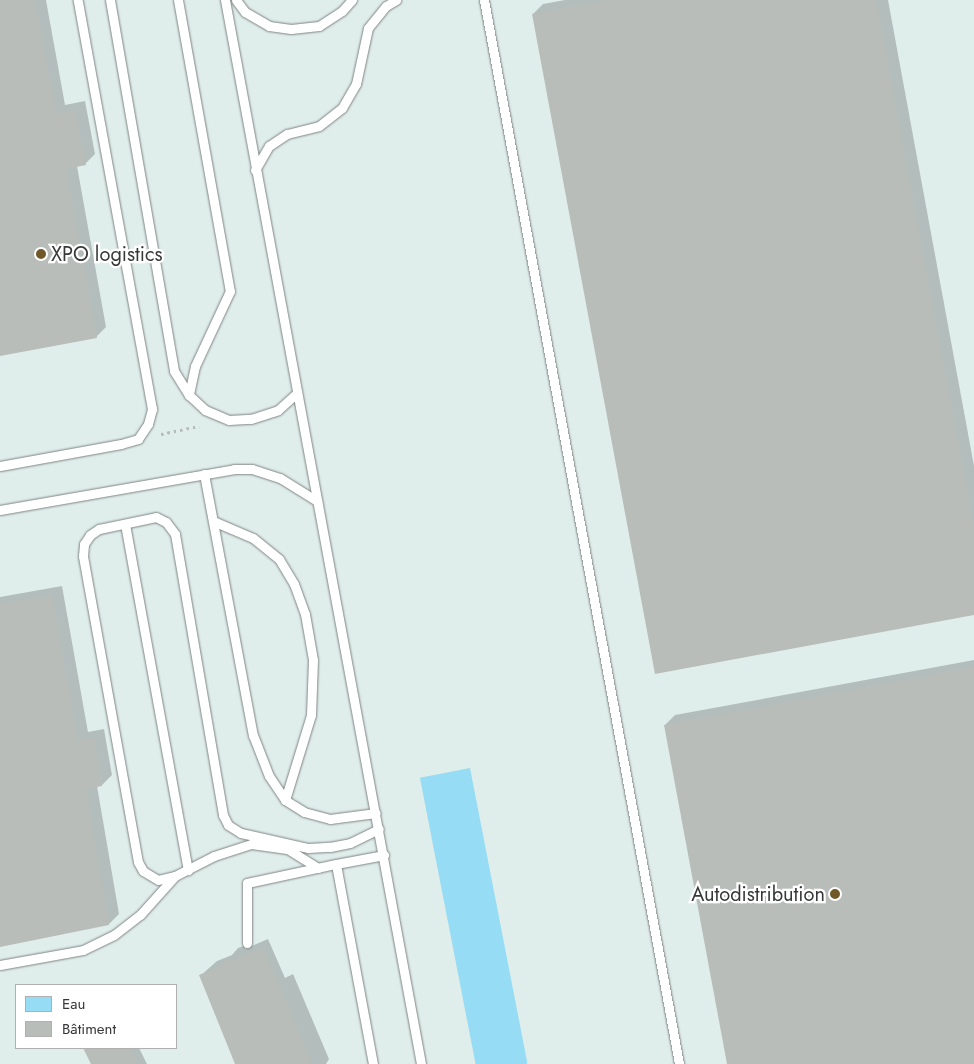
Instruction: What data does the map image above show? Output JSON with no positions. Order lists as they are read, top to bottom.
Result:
{
  "places": ["XPO logistics", "Autodistribution"],
  "legend": ["Eau", "Bâtiment"]
}
